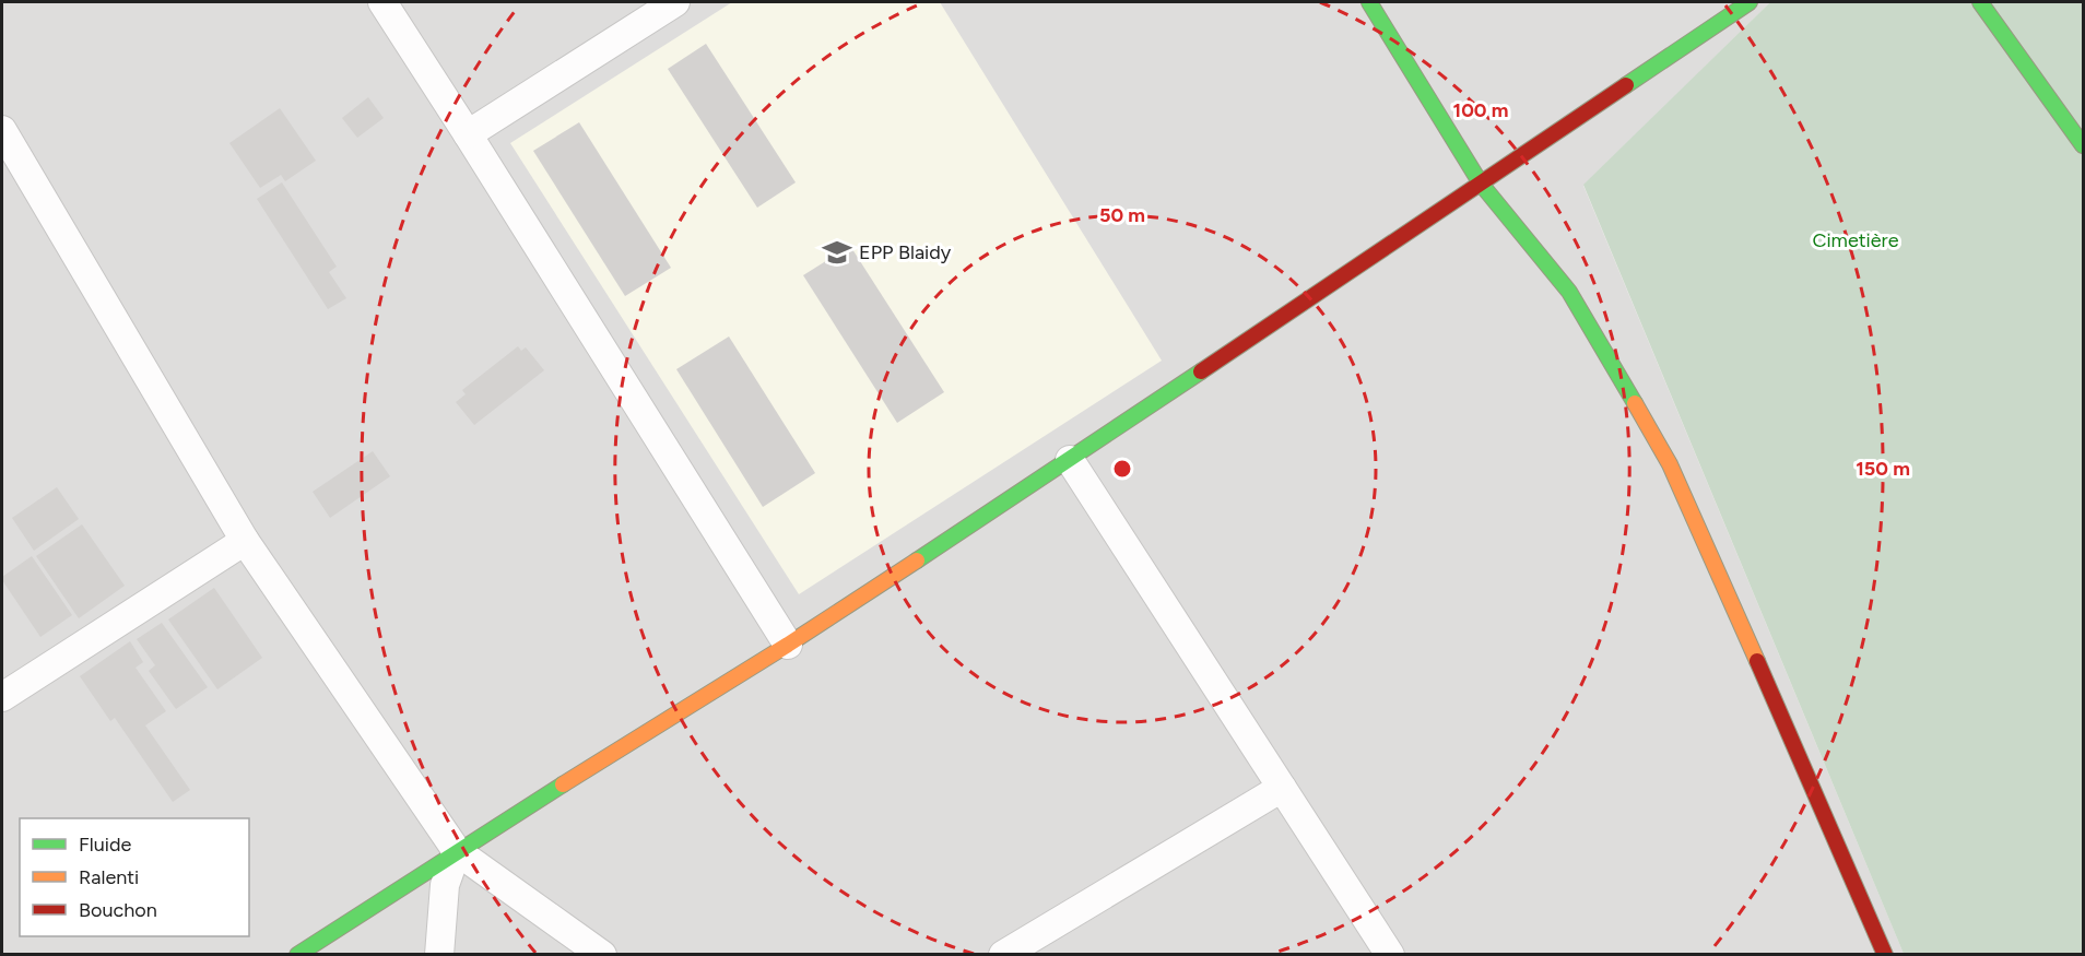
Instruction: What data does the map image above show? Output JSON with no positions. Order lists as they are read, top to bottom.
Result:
{
  "parks": ["Cimetière"],
  "places": {
    "school or university": ["EPP Blaidy"]
  },
  "legend": ["Fluide", "Ralenti", "Bouchon"],
  "rings": ["100 m", "50 m", "150 m"]
}
